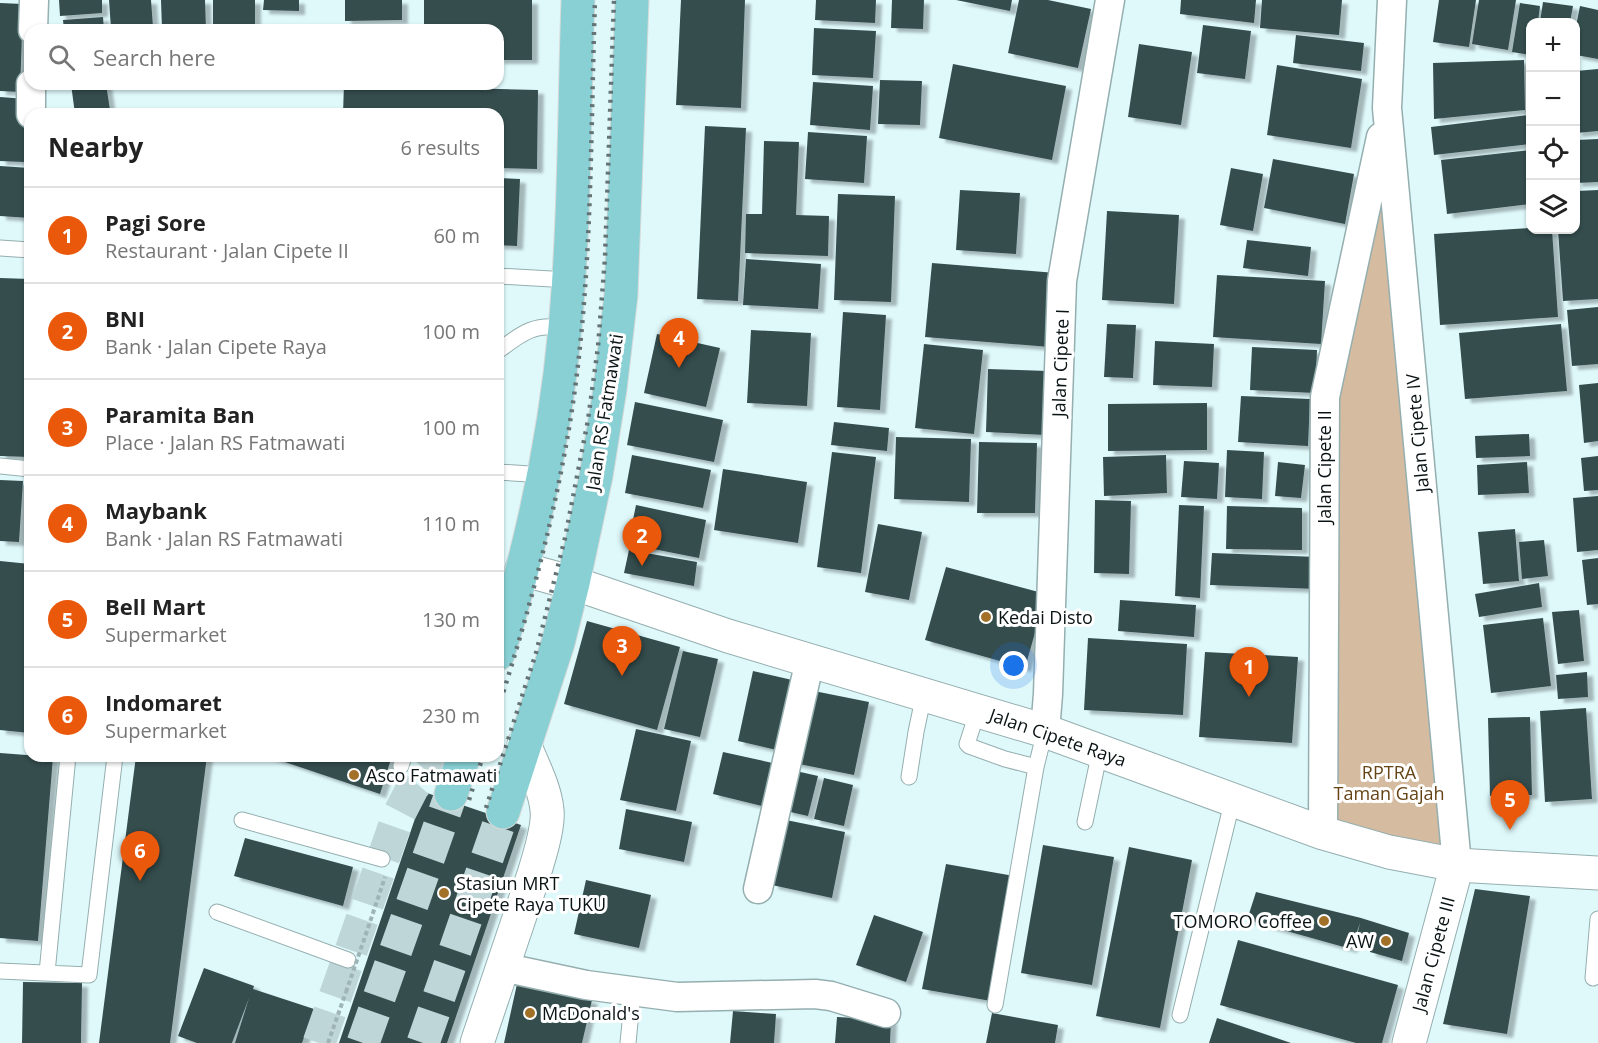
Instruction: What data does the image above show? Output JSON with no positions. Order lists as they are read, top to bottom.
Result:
{
  "streets": {
    "main road": ["Jalan RS Fatmawati", "Jalan Cipete Raya", "Jalan Cipete III"],
    "street": ["Jalan Cipete I", "Jalan Cipete IV", "Jalan Cipete II"]
  },
  "crossings": [
    ["Jalan Cipete I", "Jalan Cipete Raya"],
    ["Jalan RS Fatmawati", "Jalan Cipete Raya"],
    ["Jalan Cipete IV", "Jalan Cipete II"],
    ["Jalan Cipete IV", "Jalan Cipete Raya"],
    ["Jalan Cipete IV", "Jalan Cipete III"],
    ["Jalan Cipete II", "Jalan Cipete Raya"],
    ["Jalan Cipete Raya", "Jalan Cipete III"]
  ],
  "parks": ["RPTRA Taman Gajah"],
  "places": [
    "Kedai Disto",
    "Asco Fatmawati",
    "Stasiun MRT Cipete Raya TUKU",
    "TOMORO Coffee",
    "AW",
    "McDonald's"
  ],
  "page": {
    "map_buttons": ["+", "−"],
    "search": "Search here",
    "heading": ["Nearby", "6 results"],
    "list": [
      {
        "mark": "1",
        "name": "Pagi Sore",
        "note": "Restaurant · Jalan Cipete II",
        "value": "60 m"
      },
      {
        "mark": "2",
        "name": "BNI",
        "note": "Bank · Jalan Cipete Raya",
        "value": "100 m"
      },
      {
        "mark": "3",
        "name": "Paramita Ban",
        "note": "Place · Jalan RS Fatmawati",
        "value": "100 m"
      },
      {
        "mark": "4",
        "name": "Maybank",
        "note": "Bank · Jalan RS Fatmawati",
        "value": "110 m"
      },
      {
        "mark": "5",
        "name": "Bell Mart",
        "note": "Supermarket",
        "value": "130 m"
      },
      {
        "mark": "6",
        "name": "Indomaret",
        "note": "Supermarket",
        "value": "230 m"
      }
    ],
    "pins": [
      "4",
      "2",
      "3",
      "1",
      "5",
      "6"
    ]
  }
}
